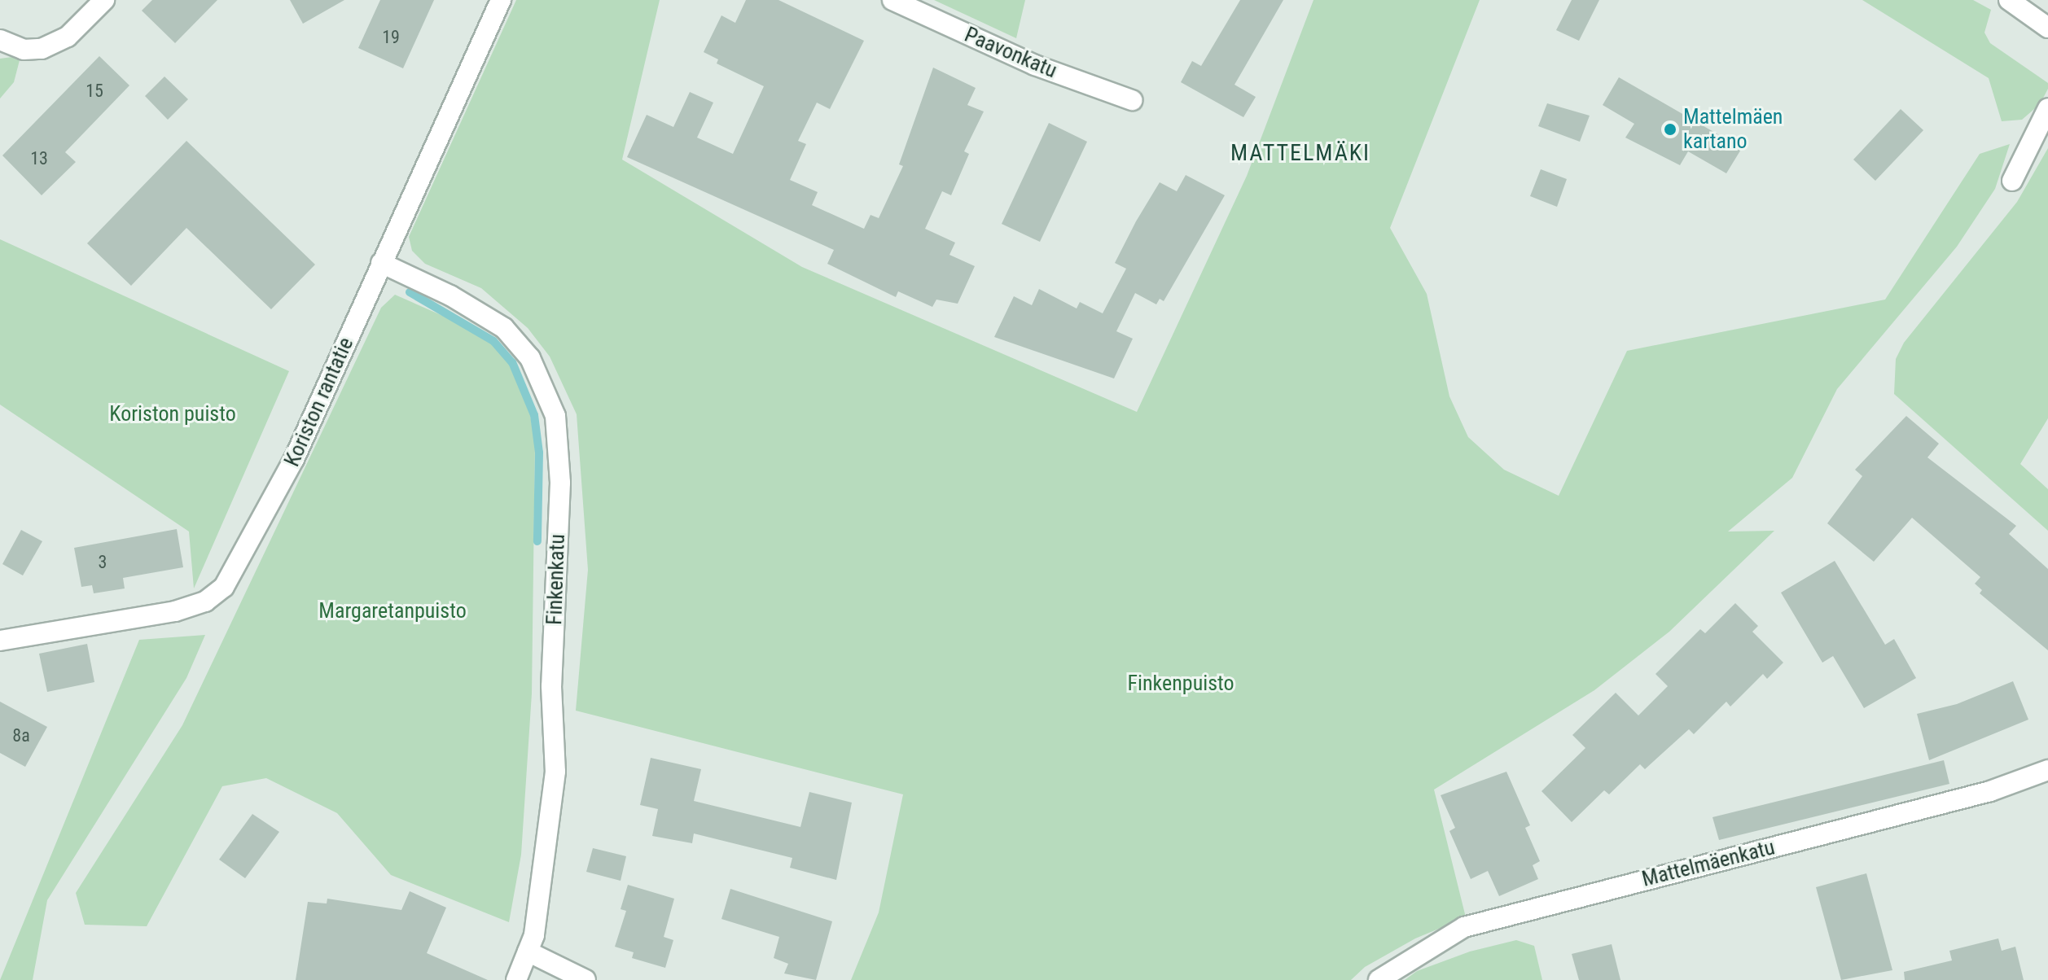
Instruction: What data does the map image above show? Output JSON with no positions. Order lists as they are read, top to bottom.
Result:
{
  "streets": {
    "street": [
      "Paavonkatu",
      "Koriston rantatie",
      "Finkenkatu",
      "Mattelmäenkatu"
    ]
  },
  "crossings": [
    ["Koriston rantatie", "Finkenkatu"]
  ],
  "districts": ["MATTELMÄKI"],
  "parks": ["Koriston puisto", "Margaretanpuisto", "Finkenpuisto"],
  "places": ["Mattelmäen kartano"],
  "house_numbers": [
    "19",
    "15",
    "13",
    "3",
    "8a"
  ]
}
